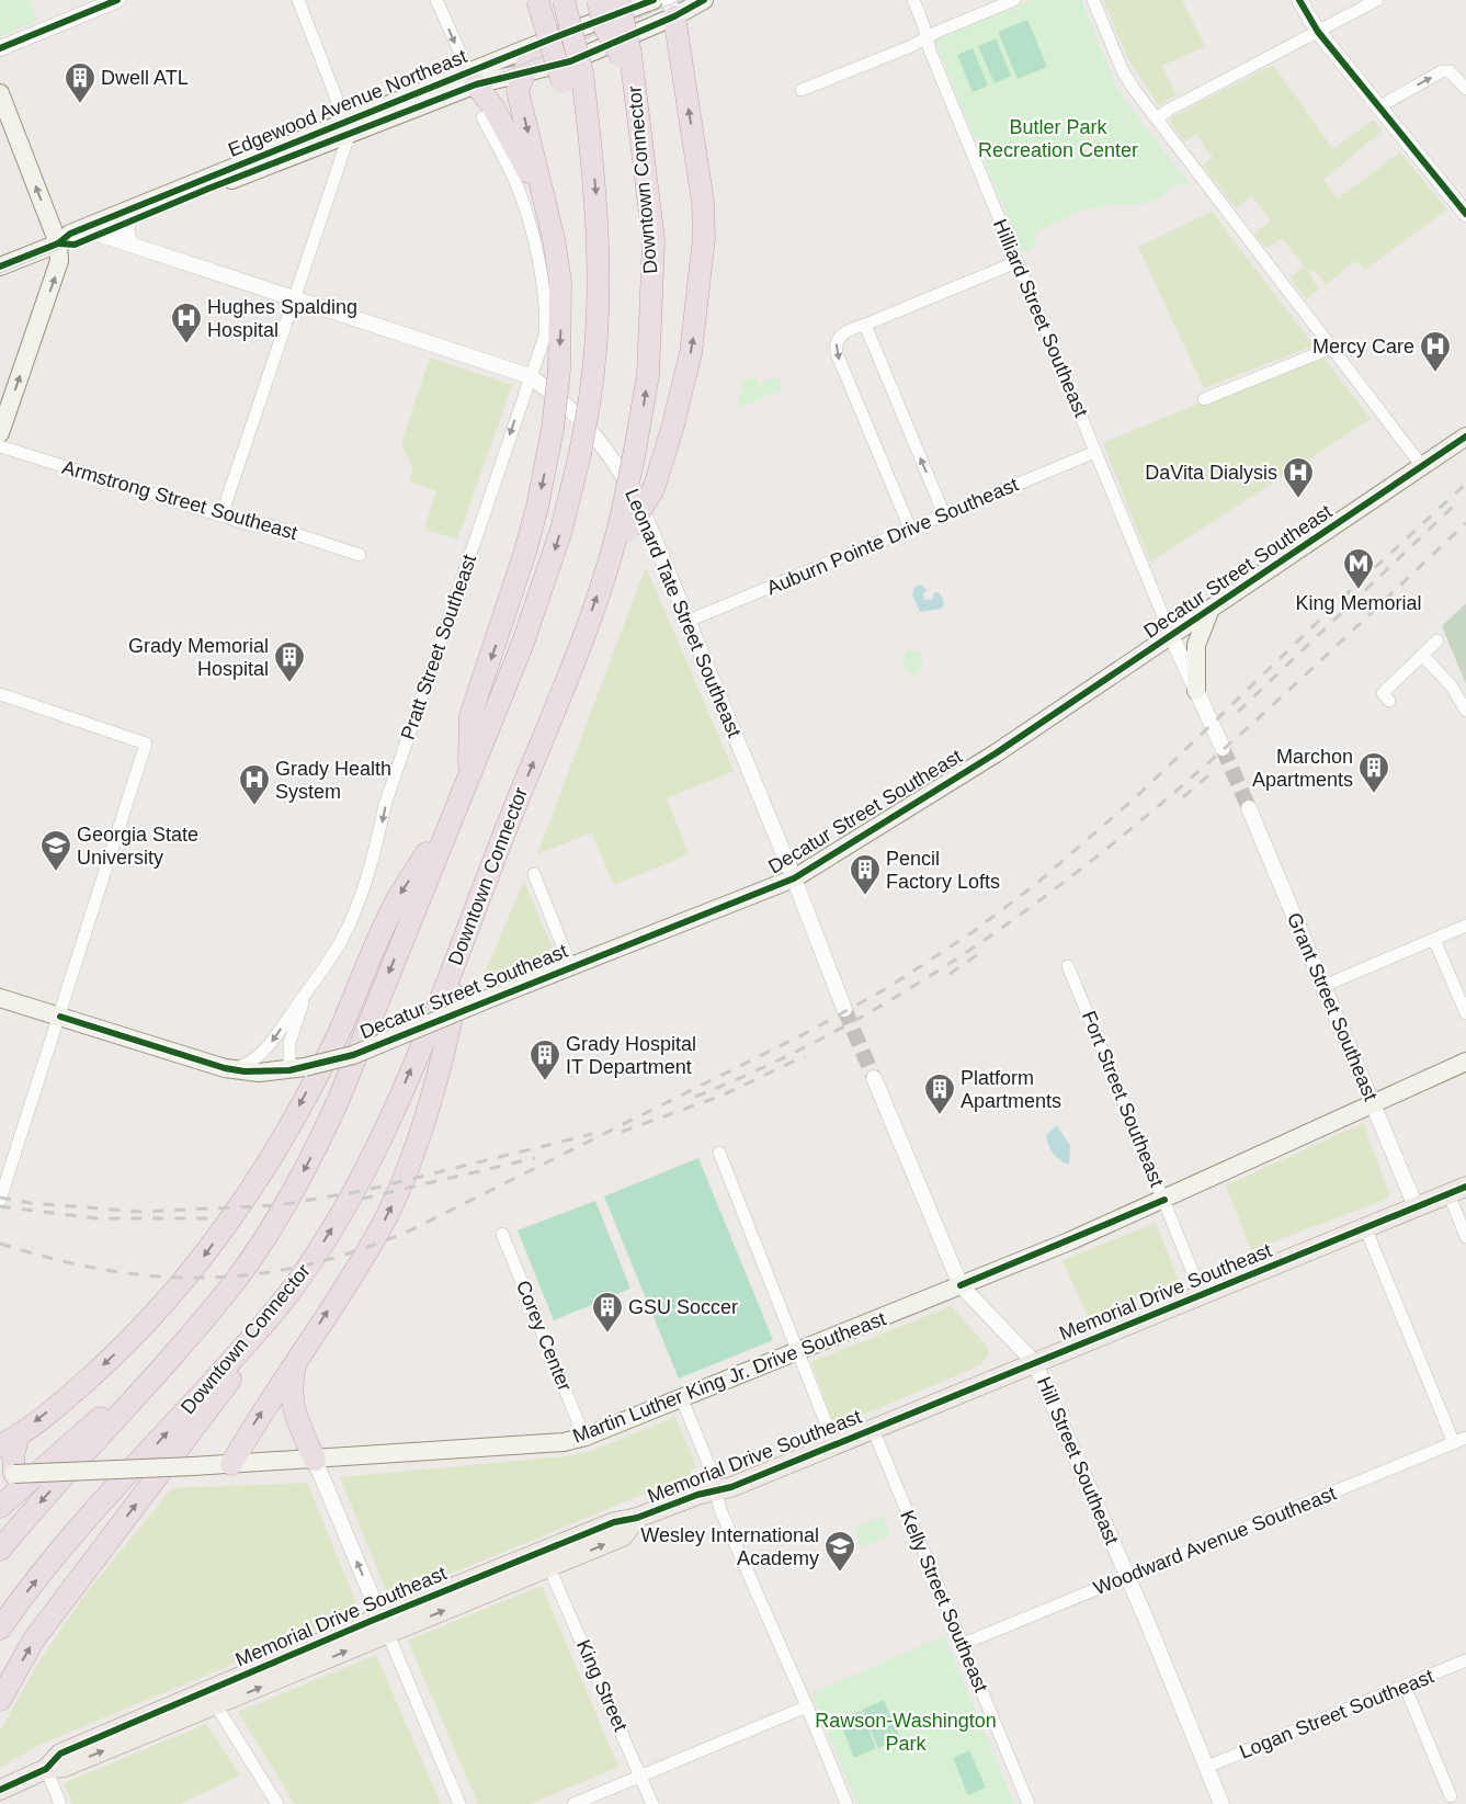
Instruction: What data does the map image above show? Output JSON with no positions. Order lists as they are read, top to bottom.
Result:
{
  "streets": {
    "highway": ["Downtown Connector"],
    "main road": [
      "Edgewood Avenue Northeast",
      "Decatur Street Southeast",
      "Memorial Drive Southeast",
      "Martin Luther King Jr. Drive Southeast"
    ],
    "street": [
      "Hilliard Street Southeast",
      "Armstrong Street Southeast",
      "Auburn Pointe Drive Southeast",
      "Leonard Tate Street Southeast",
      "Pratt Street Southeast",
      "Grant Street Southeast",
      "Fort Street Southeast",
      "Corey Center",
      "Hill Street Southeast",
      "Woodward Avenue Southeast",
      "Kelly Street Southeast",
      "King Street",
      "Logan Street Southeast"
    ]
  },
  "crossings": [
    ["Edgewood Avenue Northeast", "Leonard Tate Street Southeast"],
    ["Hilliard Street Southeast", "Auburn Pointe Drive Southeast"],
    ["Hilliard Street Southeast", "Decatur Street Southeast"],
    ["Auburn Pointe Drive Southeast", "Leonard Tate Street Southeast"],
    ["Decatur Street Southeast", "Leonard Tate Street Southeast"],
    ["Decatur Street Southeast", "Pratt Street Southeast"],
    ["Leonard Tate Street Southeast", "Pratt Street Southeast"],
    ["Grant Street Southeast", "Memorial Drive Southeast"],
    ["Grant Street Southeast", "Martin Luther King Jr. Drive Southeast"],
    ["Fort Street Southeast", "Memorial Drive Southeast"],
    ["Fort Street Southeast", "Martin Luther King Jr. Drive Southeast"],
    ["Memorial Drive Southeast", "Hill Street Southeast"],
    ["Memorial Drive Southeast", "Kelly Street Southeast"],
    ["Memorial Drive Southeast", "King Street"],
    ["Corey Center", "Martin Luther King Jr. Drive Southeast"],
    ["Martin Luther King Jr. Drive Southeast", "Hill Street Southeast"],
    ["Hill Street Southeast", "Woodward Avenue Southeast"],
    ["Hill Street Southeast", "Logan Street Southeast"],
    ["Woodward Avenue Southeast", "Kelly Street Southeast"]
  ],
  "one_way": ["Pratt Street Southeast"],
  "parks": ["Butler Park Recreation Center", "Rawson-Washington Park"],
  "places": {
    "building": [
      "Dwell ATL",
      "Grady Memorial Hospital",
      "Marchon Apartments",
      "Pencil Factory Lofts",
      "Grady Hospital IT Department",
      "Platform Apartments",
      "GSU Soccer"
    ],
    "hospital": [
      "Hughes Spalding Hospital",
      "Mercy Care",
      "DaVita Dialysis",
      "Grady Health System"
    ],
    "metro station": ["King Memorial"],
    "school or university": ["Georgia State University", "Wesley International Academy"]
  }
}
